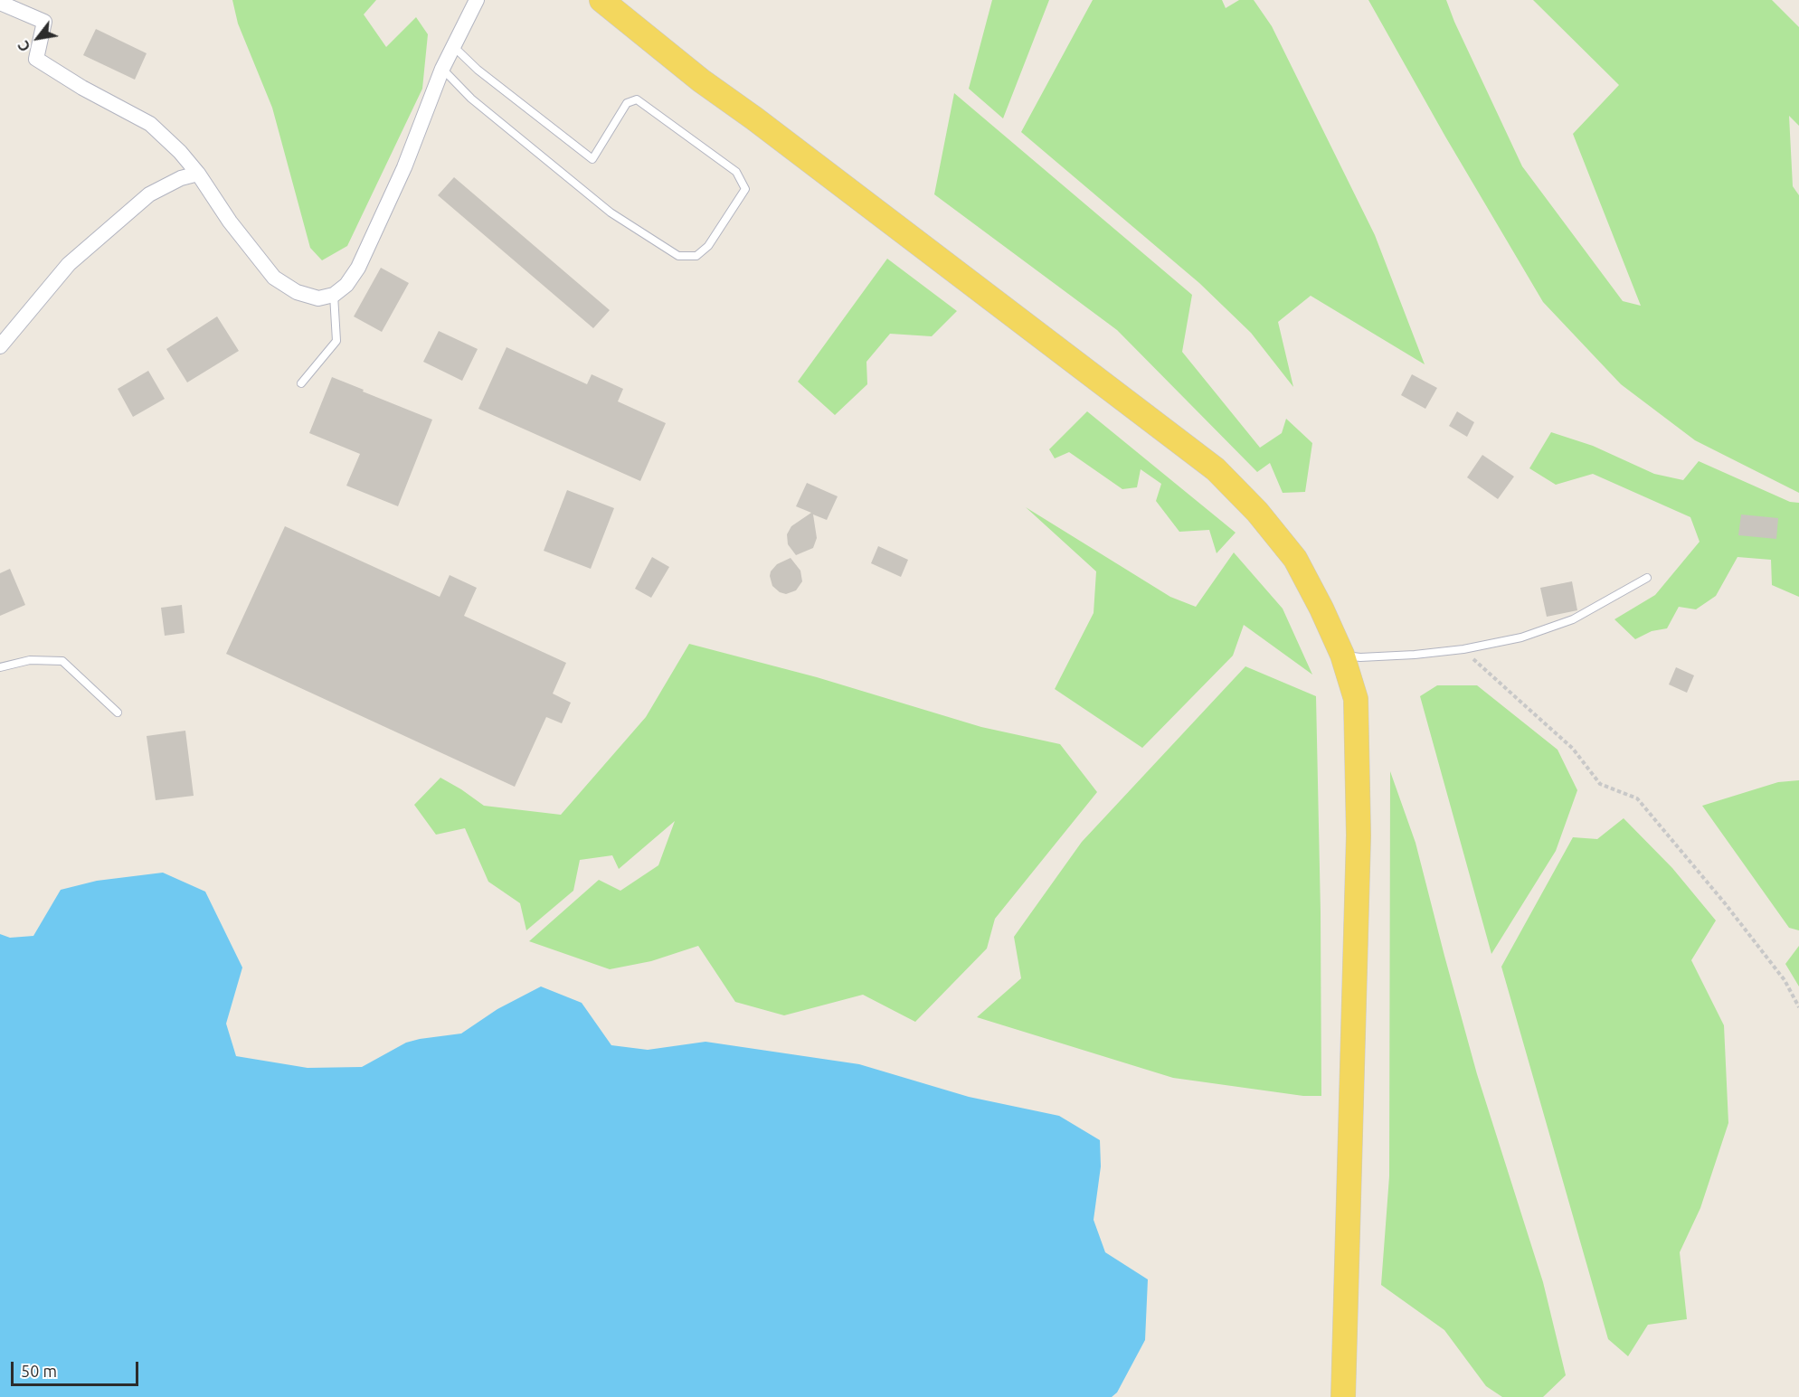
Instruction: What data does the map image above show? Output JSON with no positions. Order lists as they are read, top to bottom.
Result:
{
  "scale_bar": "50 m",
  "north": "bottom left"
}
